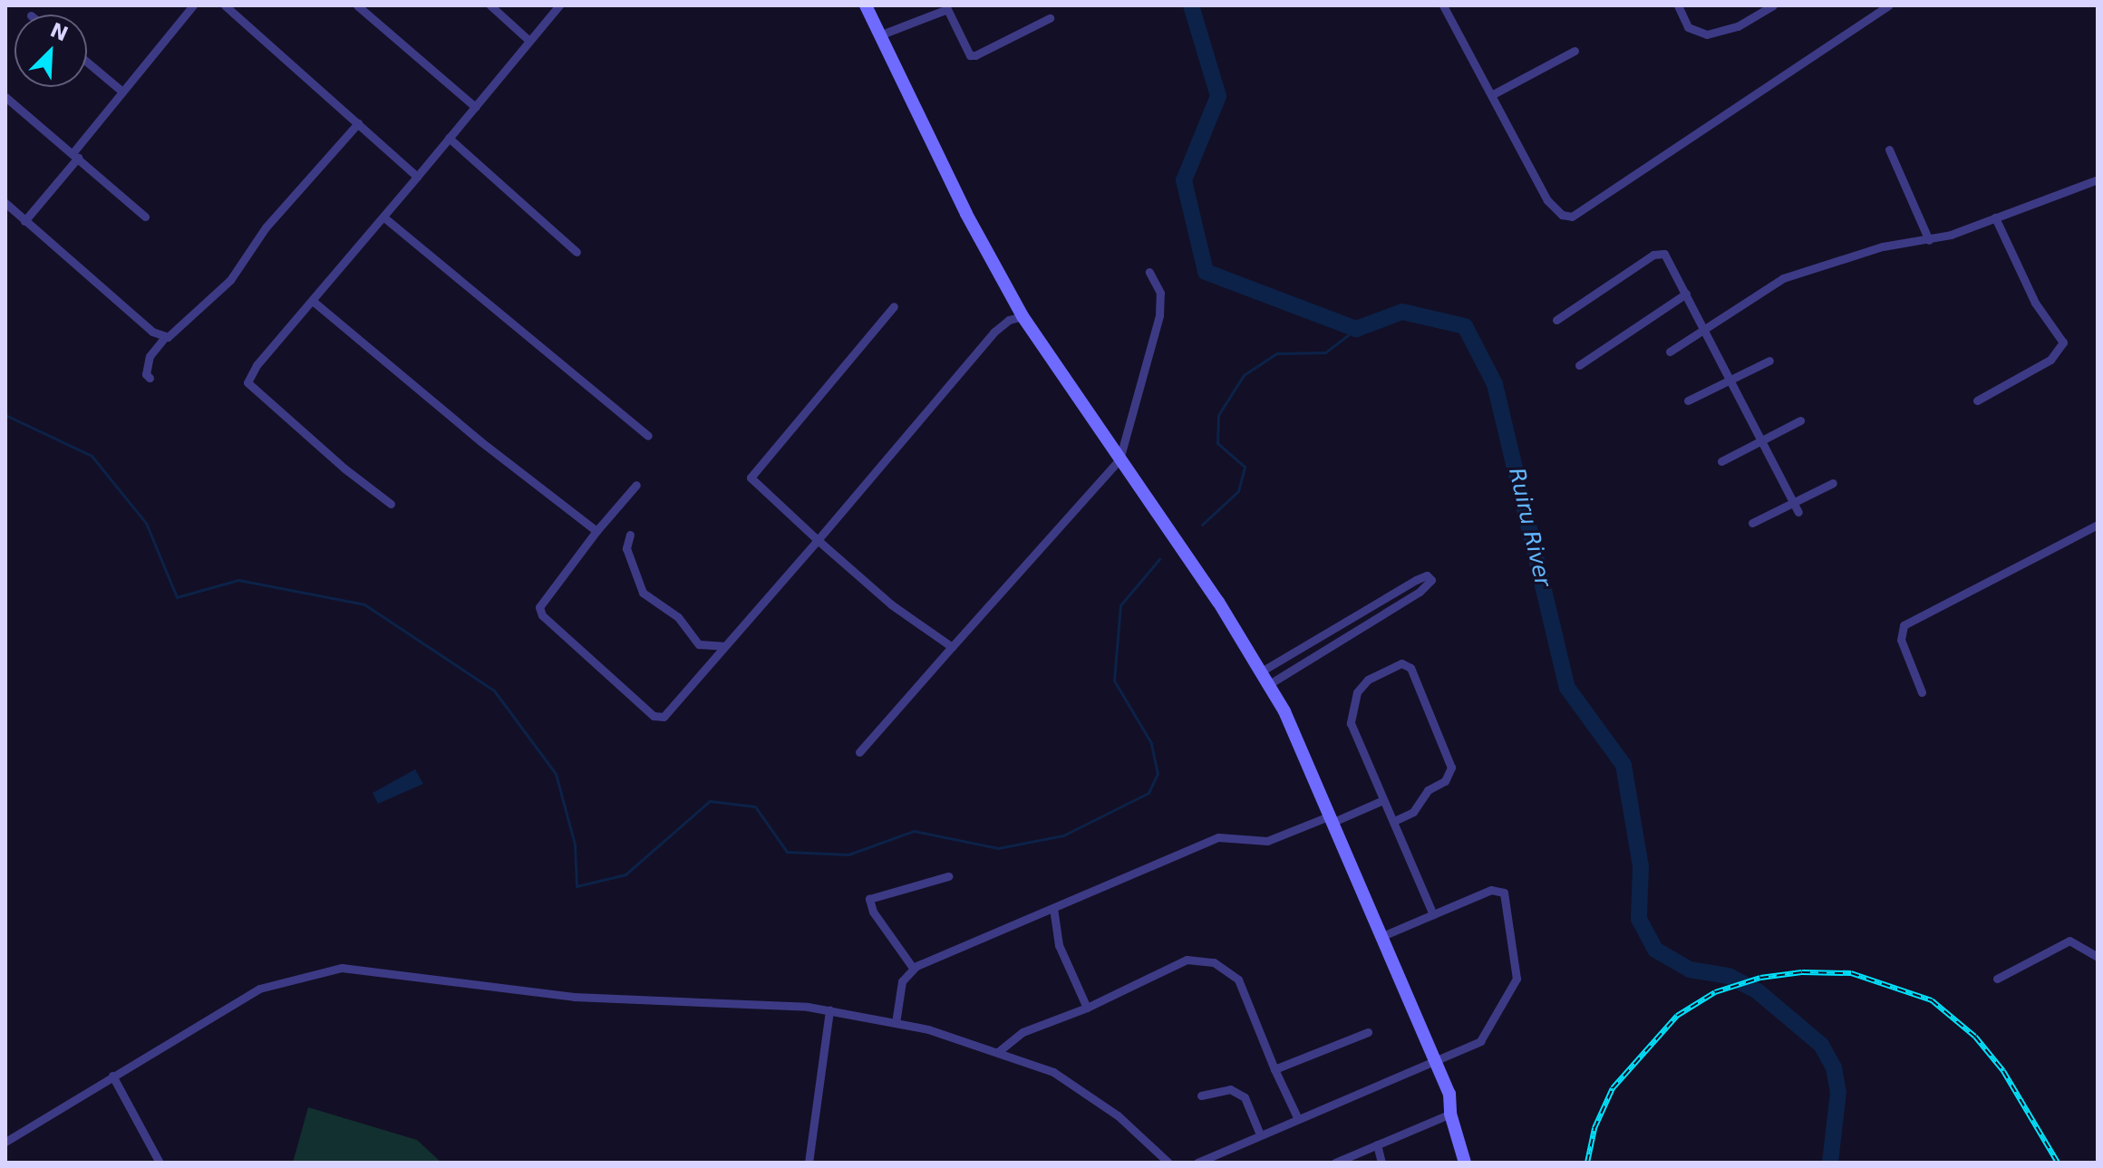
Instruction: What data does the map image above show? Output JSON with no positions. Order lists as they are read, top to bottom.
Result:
{
  "water": ["Ruiru River"],
  "north": "top right"
}
